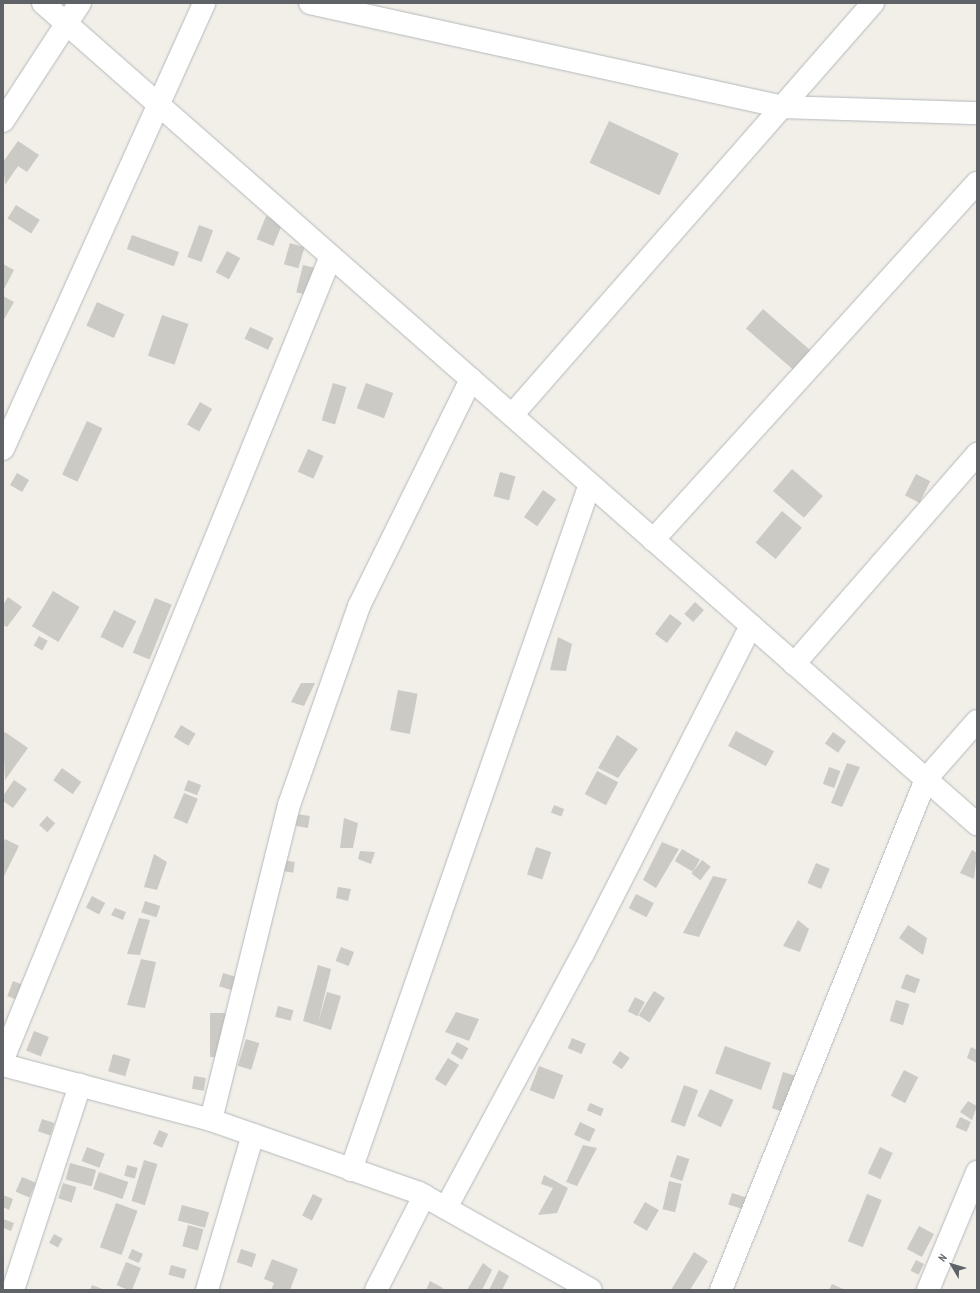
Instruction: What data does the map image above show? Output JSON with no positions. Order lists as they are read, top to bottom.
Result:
{
  "north": "top left"
}
